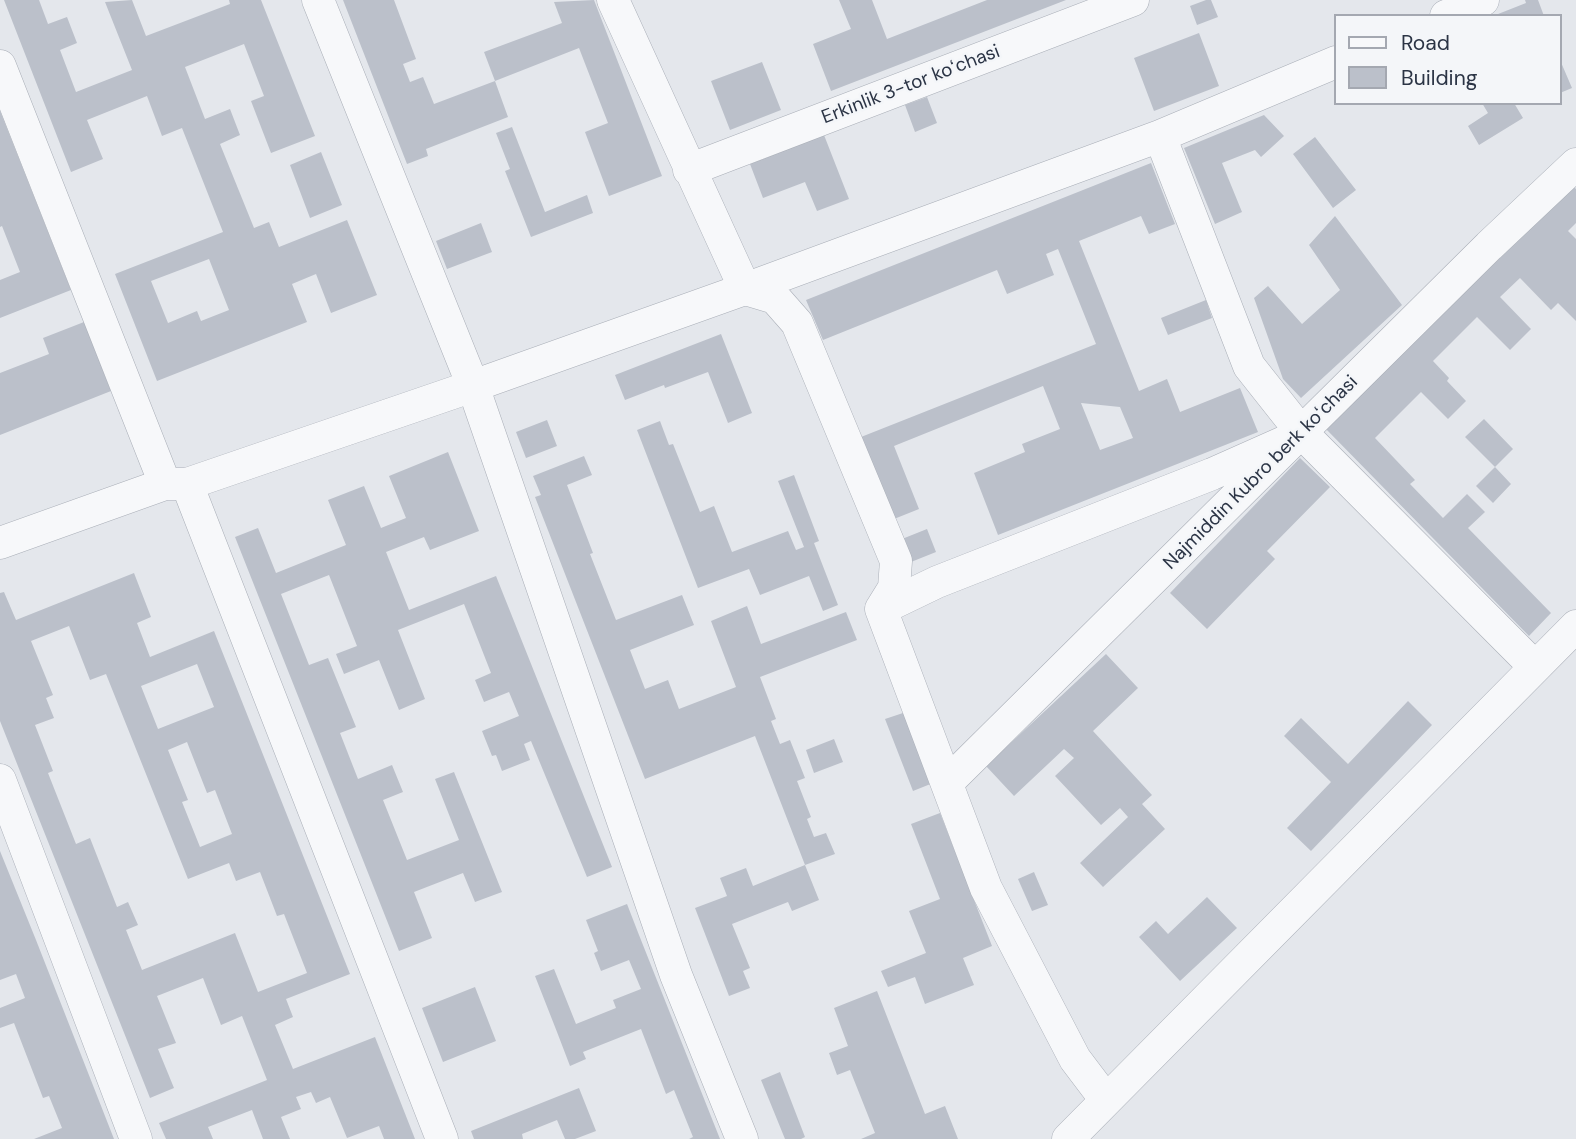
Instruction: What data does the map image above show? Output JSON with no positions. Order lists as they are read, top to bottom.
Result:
{
  "streets": {
    "street": ["Erkinlik 3-tor koʻchasi", "Najmiddin Kubro berk koʻchasi"]
  },
  "legend": ["Road", "Building"]
}
